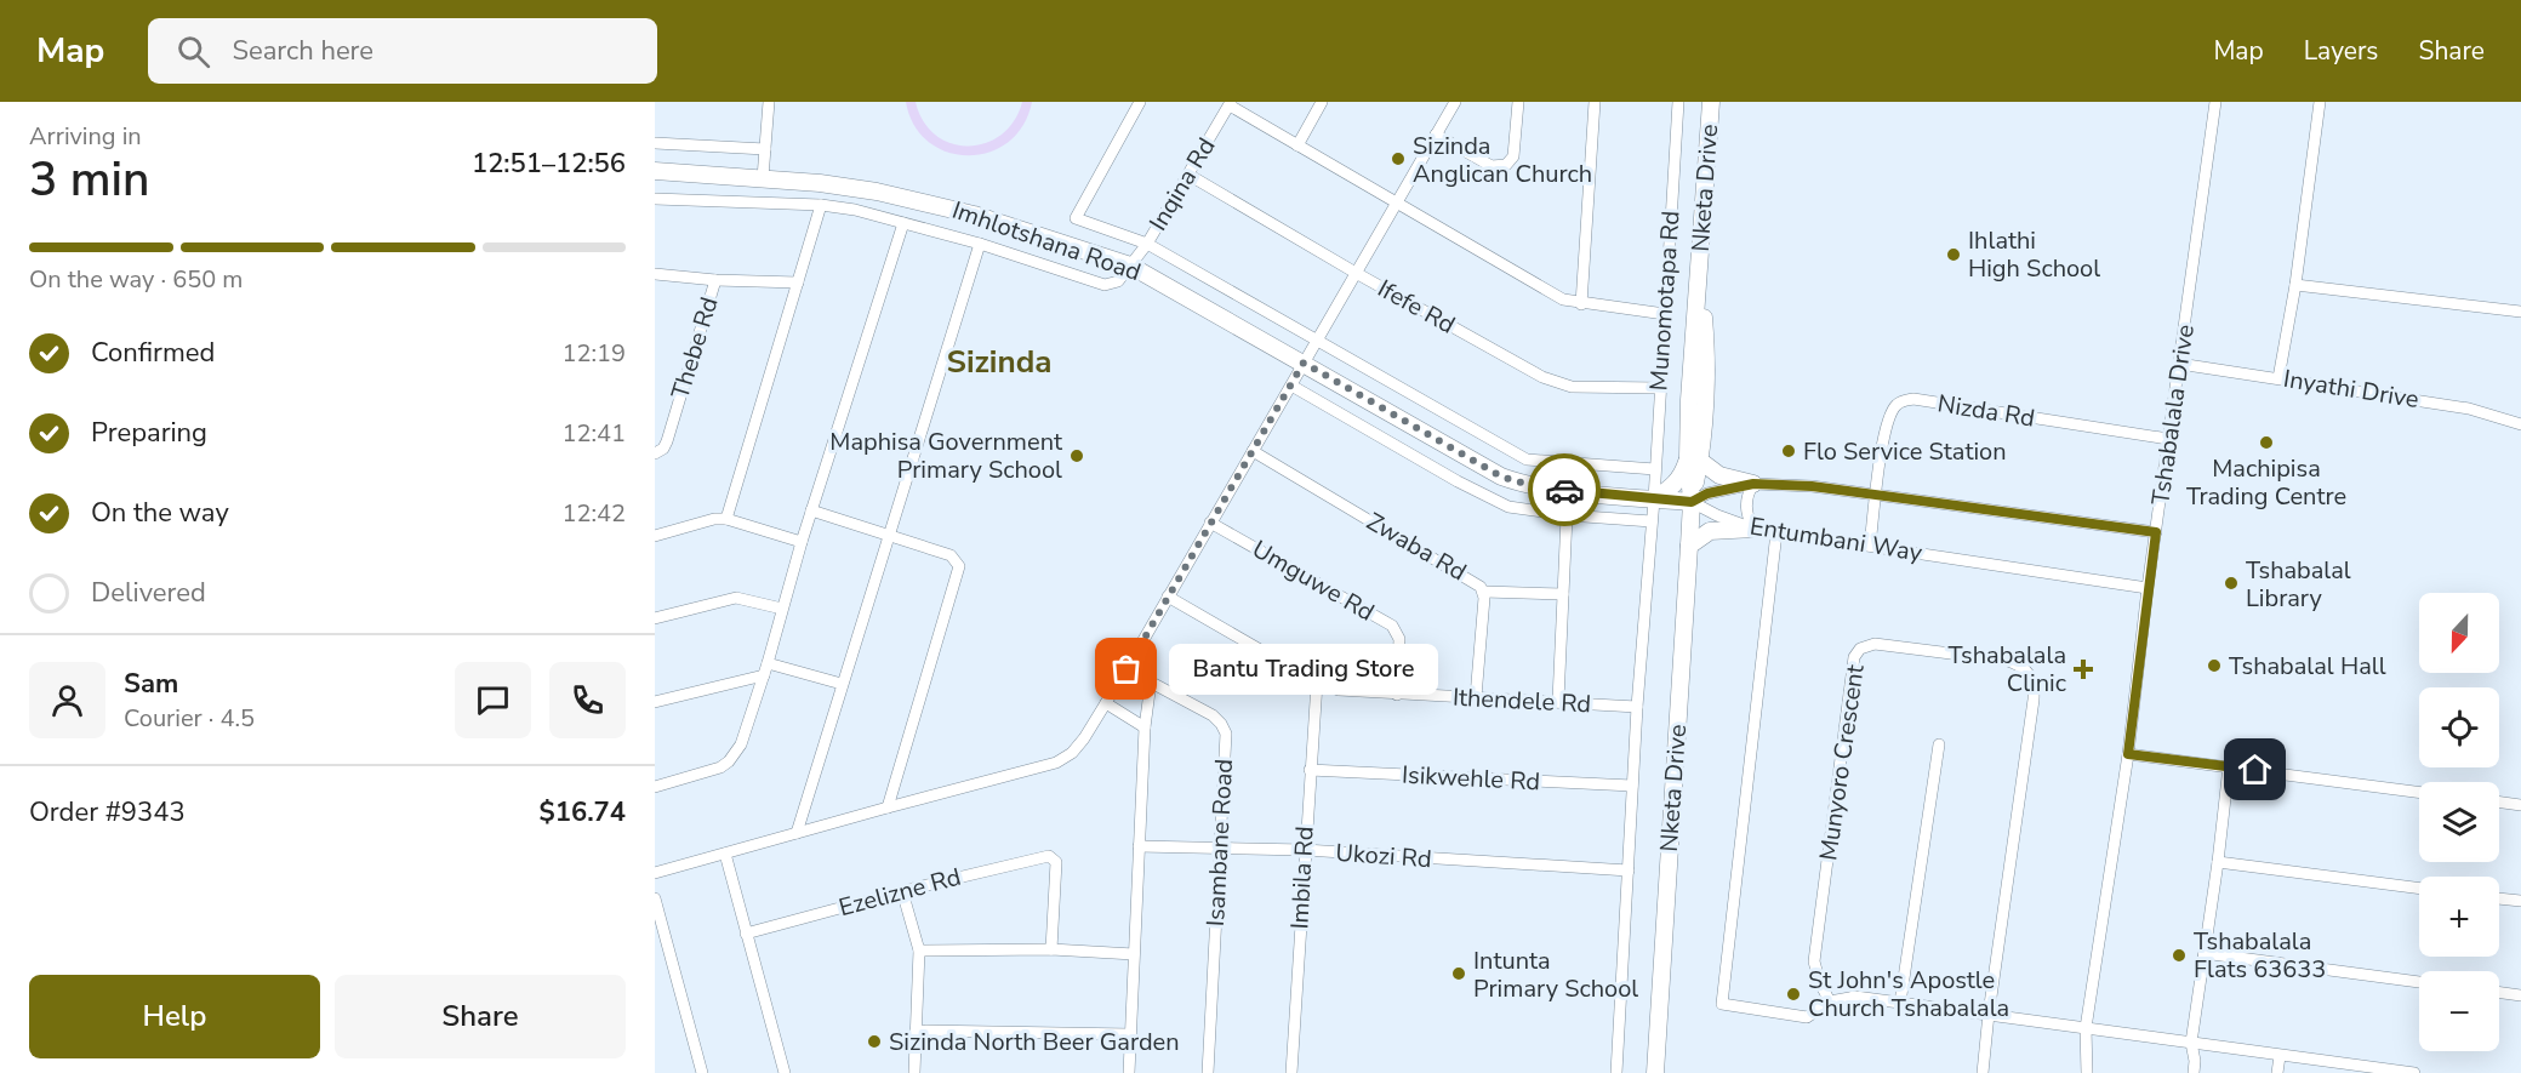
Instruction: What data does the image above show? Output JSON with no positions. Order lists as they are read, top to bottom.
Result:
{
  "streets": {
    "street": [
      "Inqina Rd",
      "Nketa Drive",
      "Imhlotshana Road",
      "Munomotapa Rd",
      "Ifefe Rd",
      "Thebe Rd",
      "Inyathi Drive",
      "Nizda Rd",
      "Tshabalala Drive",
      "Entumbani Way",
      "Zwaba Rd",
      "Umguwe Rd",
      "Ithendele Rd",
      "Munyoro Crescent",
      "Isikwehle Rd",
      "Isambane Road",
      "Ukozi Rd",
      "Imbila Rd",
      "Ezelizne Rd"
    ]
  },
  "crossings": [
    ["Inqina Rd", "Imhlotshana Road"],
    ["Inqina Rd", "Ifefe Rd"],
    ["Nketa Drive", "Imhlotshana Road"],
    ["Nketa Drive", "Entumbani Way"],
    ["Imhlotshana Road", "Munomotapa Rd"],
    ["Imhlotshana Road", "Entumbani Way"],
    ["Munomotapa Rd", "Ifefe Rd"],
    ["Munomotapa Rd", "Ithendele Rd"],
    ["Munomotapa Rd", "Isikwehle Rd"],
    ["Munomotapa Rd", "Ukozi Rd"],
    ["Inyathi Drive", "Tshabalala Drive"],
    ["Nizda Rd", "Tshabalala Drive"],
    ["Nizda Rd", "Entumbani Way"],
    ["Tshabalala Drive", "Entumbani Way"],
    ["Zwaba Rd", "Ithendele Rd"],
    ["Umguwe Rd", "Ithendele Rd"],
    ["Ithendele Rd", "Imbila Rd"],
    ["Isikwehle Rd", "Imbila Rd"],
    ["Isambane Road", "Ukozi Rd"],
    ["Ukozi Rd", "Imbila Rd"]
  ],
  "districts": ["Sizinda"],
  "places": {
    "other": [
      "Sizinda Anglican Church",
      "Ihlathi High School",
      "Machipisa Trading Centre",
      "Flo Service Station",
      "Maphisa Government Primary School",
      "Tshabalal Library",
      "Tshabalal Hall",
      "Bantu Trading Store",
      "Tshabalala Flats 63633",
      "Intunta Primary School",
      "St John's Apostle Church Tshabalala",
      "Sizinda North Beer Garden"
    ],
    "health": ["Tshabalala Clinic"]
  },
  "north": "bottom",
  "page": {
    "header": "Map",
    "search": "Search here",
    "nav": ["Map", "Layers", "Share"],
    "heading": ["3 min", "Arriving in", "12:51–12:56"],
    "panel": [
      "Sam",
      "Courier · 4.5",
      "Order #9343",
      "$16.74"
    ],
    "bar": "On the way · 650 m",
    "list": [
      ["Confirmed", "12:19"],
      ["Preparing", "12:41"],
      ["On the way", "12:42"],
      "Delivered"
    ],
    "map_buttons": ["+", "−"],
    "bubble": "Bantu Trading Store",
    "buttons": ["Help", "Share"]
  }
}
